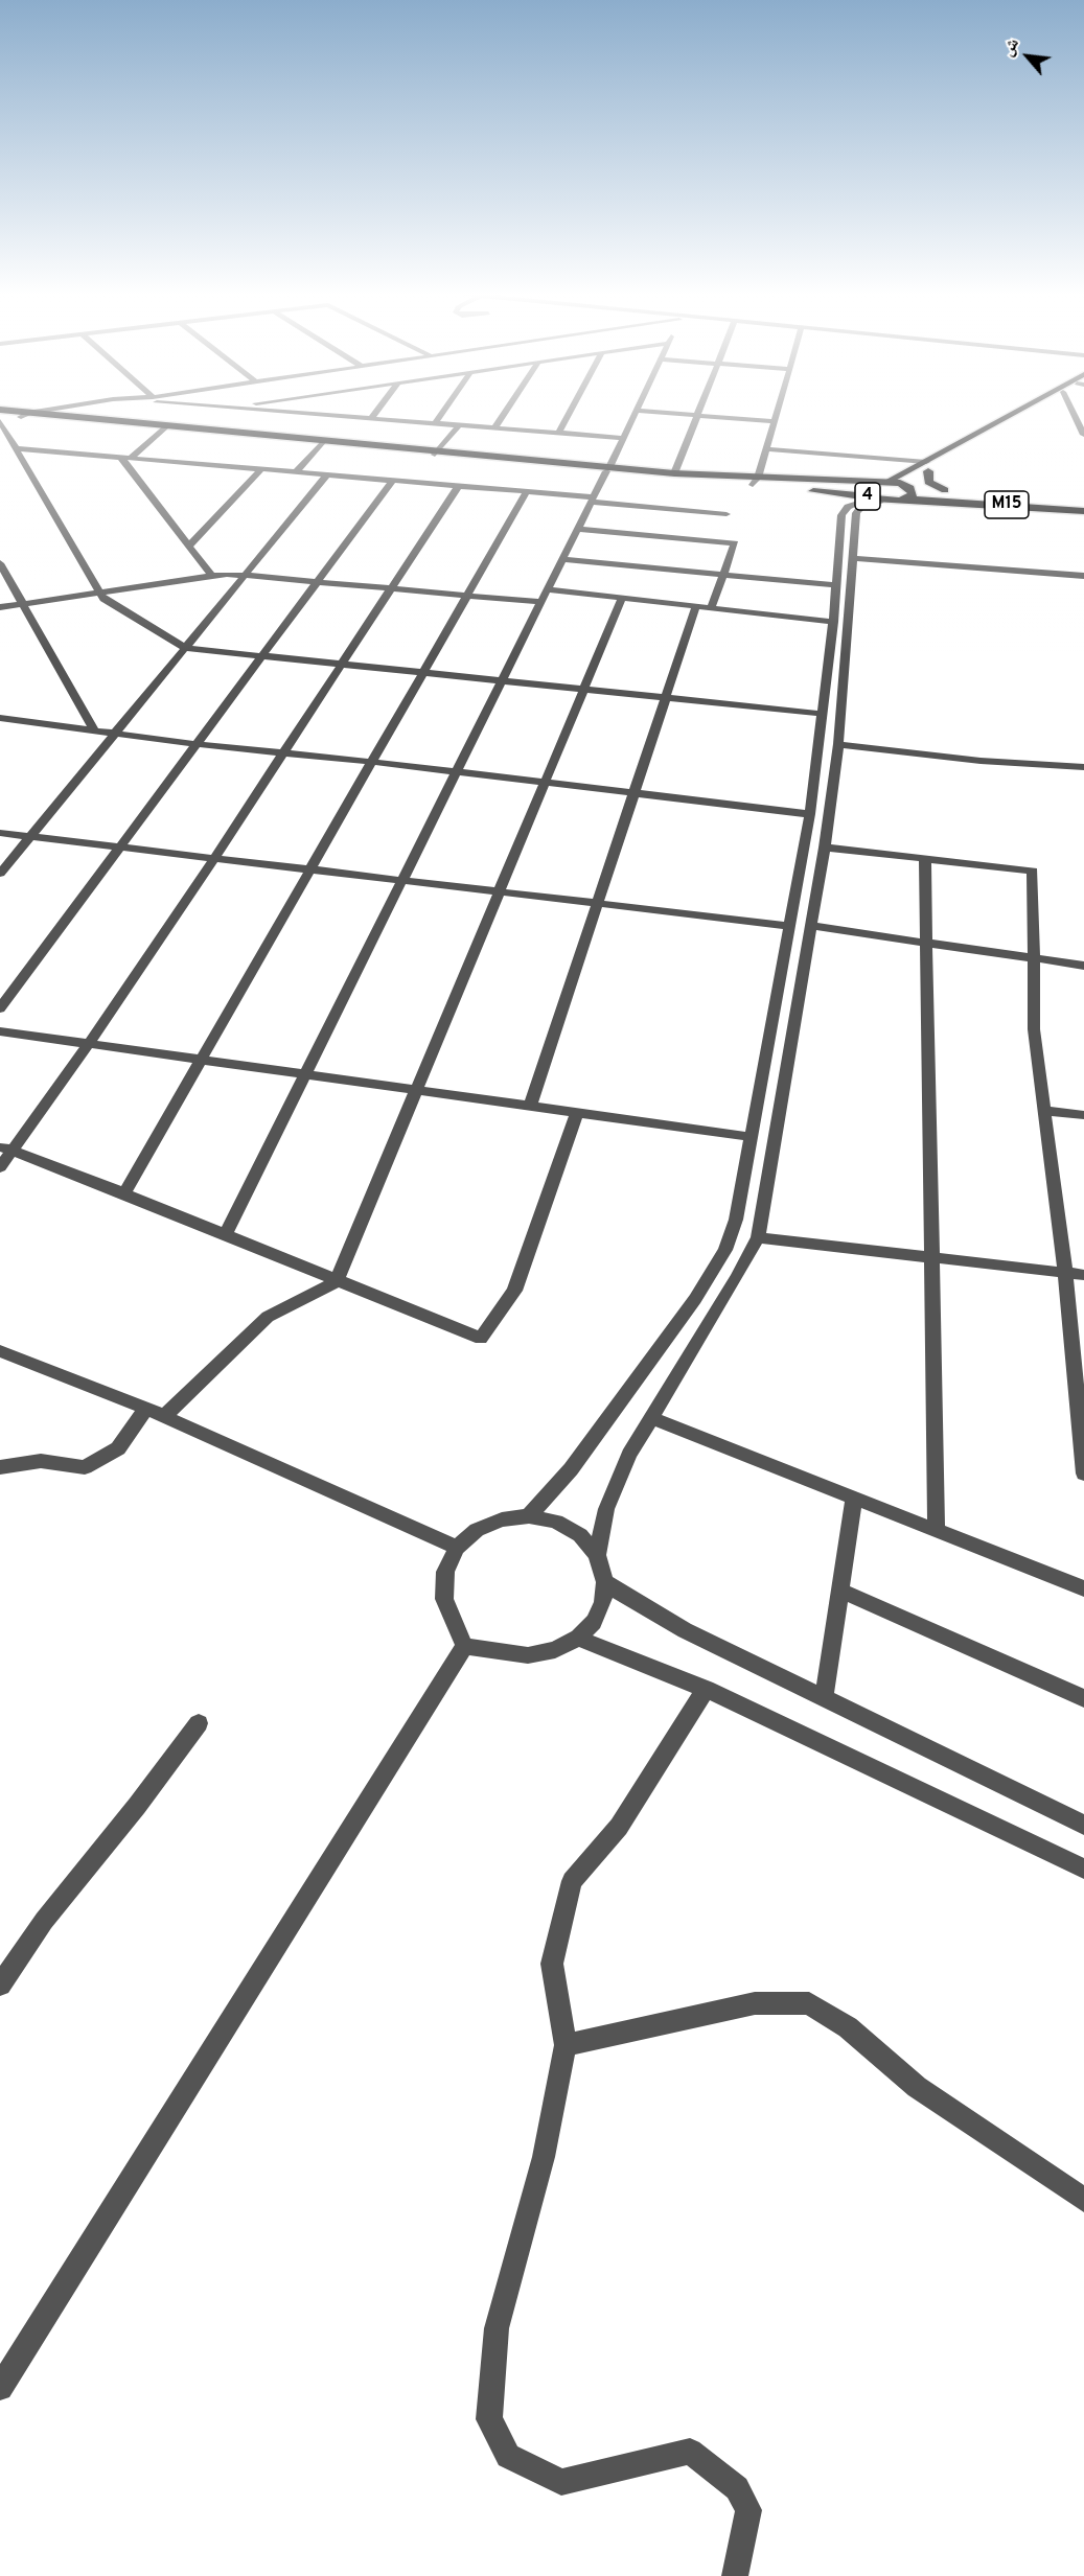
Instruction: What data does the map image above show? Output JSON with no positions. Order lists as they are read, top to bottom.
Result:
{
  "streets": {
    "highway": ["4", "M15"]
  },
  "crossings": [
    ["4", "M15"]
  ],
  "north": "top left"
}
